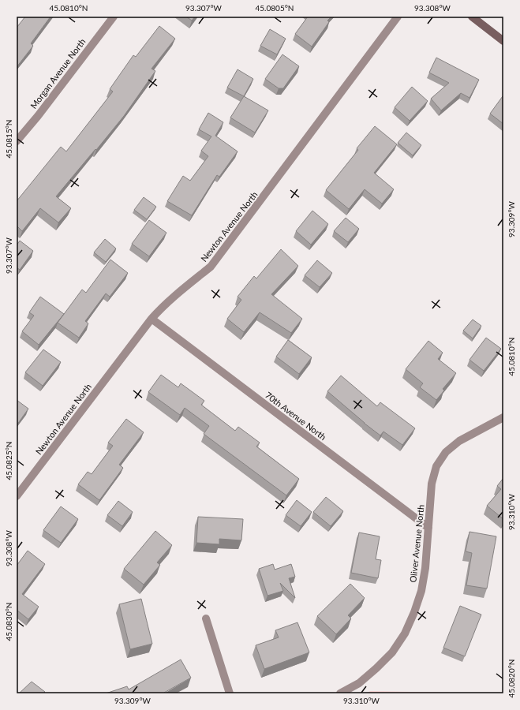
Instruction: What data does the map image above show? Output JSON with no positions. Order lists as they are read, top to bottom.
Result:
{
  "streets": {
    "street": [
      "Morgan Avenue North",
      "Newton Avenue North",
      "70th Avenue North",
      "Oliver Avenue North"
    ]
  },
  "crossings": [
    ["Newton Avenue North", "70th Avenue North"],
    ["70th Avenue North", "Oliver Avenue North"]
  ],
  "coordinates": [
    "45.0810°N",
    "93.307°W",
    "45.0805°N",
    "93.308°W",
    "45.0815°N",
    "93.309°W",
    "45.0825°N",
    "93.310°W",
    "45.0830°N",
    "45.0820°N"
  ]
}
